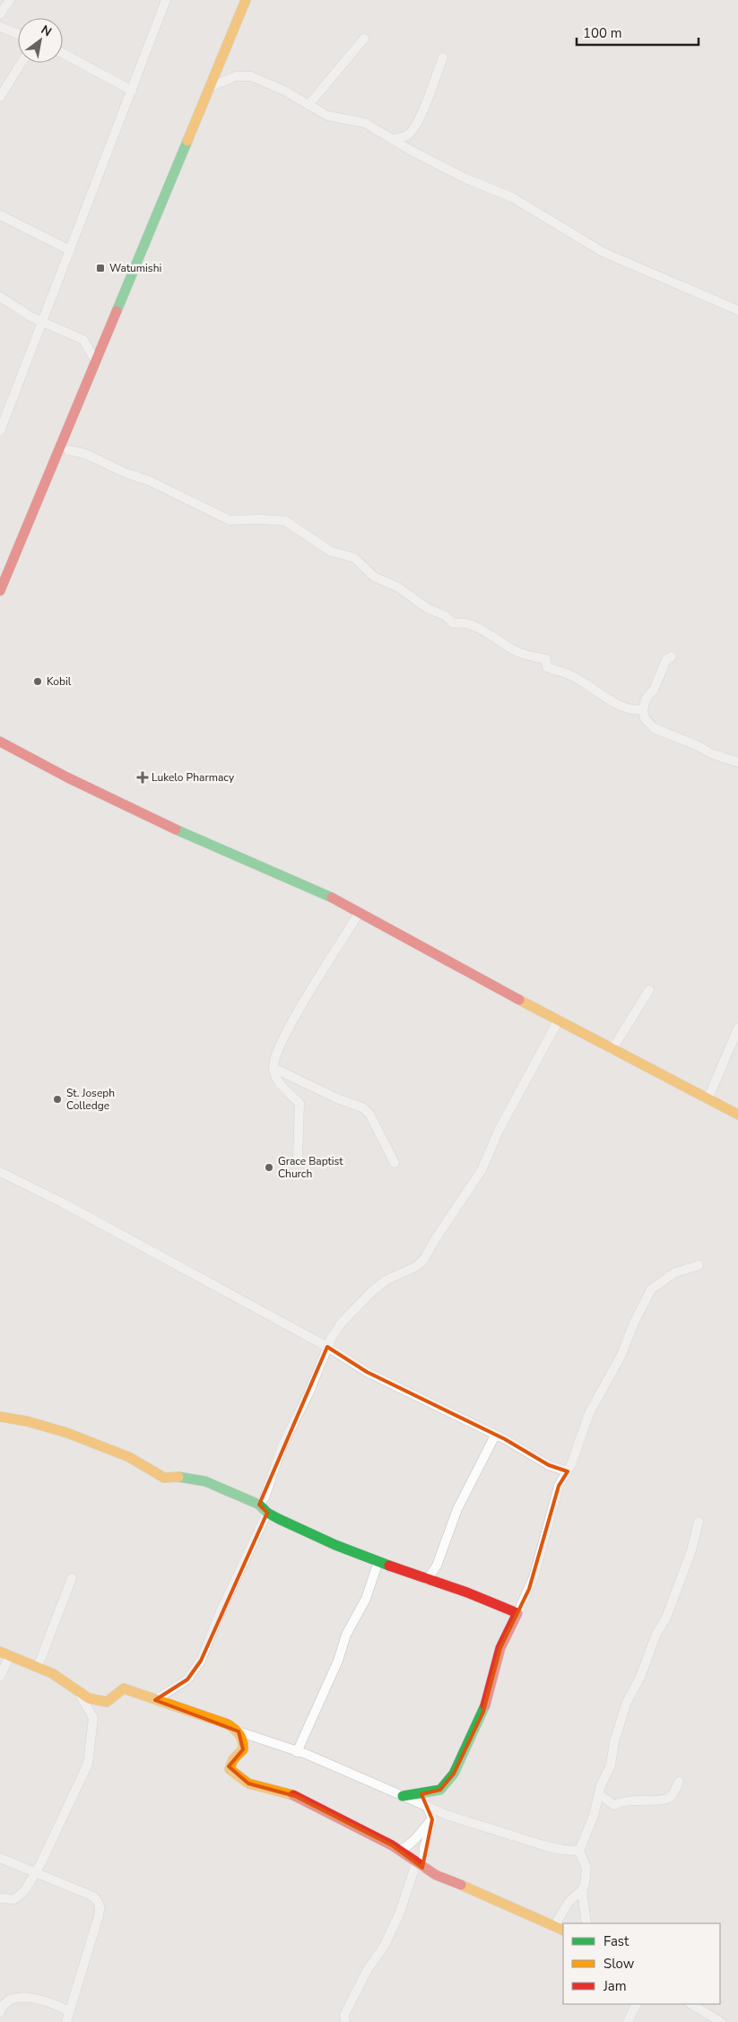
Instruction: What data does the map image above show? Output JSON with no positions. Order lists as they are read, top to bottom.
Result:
{
  "places": {
    "transit": ["Watumishi"],
    "other": ["Kobil", "St. Joseph Colledge", "Grace Baptist Church"],
    "health": ["Lukelo Pharmacy"]
  },
  "legend": ["Fast", "Slow", "Jam"],
  "scale_bar": "100 m",
  "north": "top right"
}
